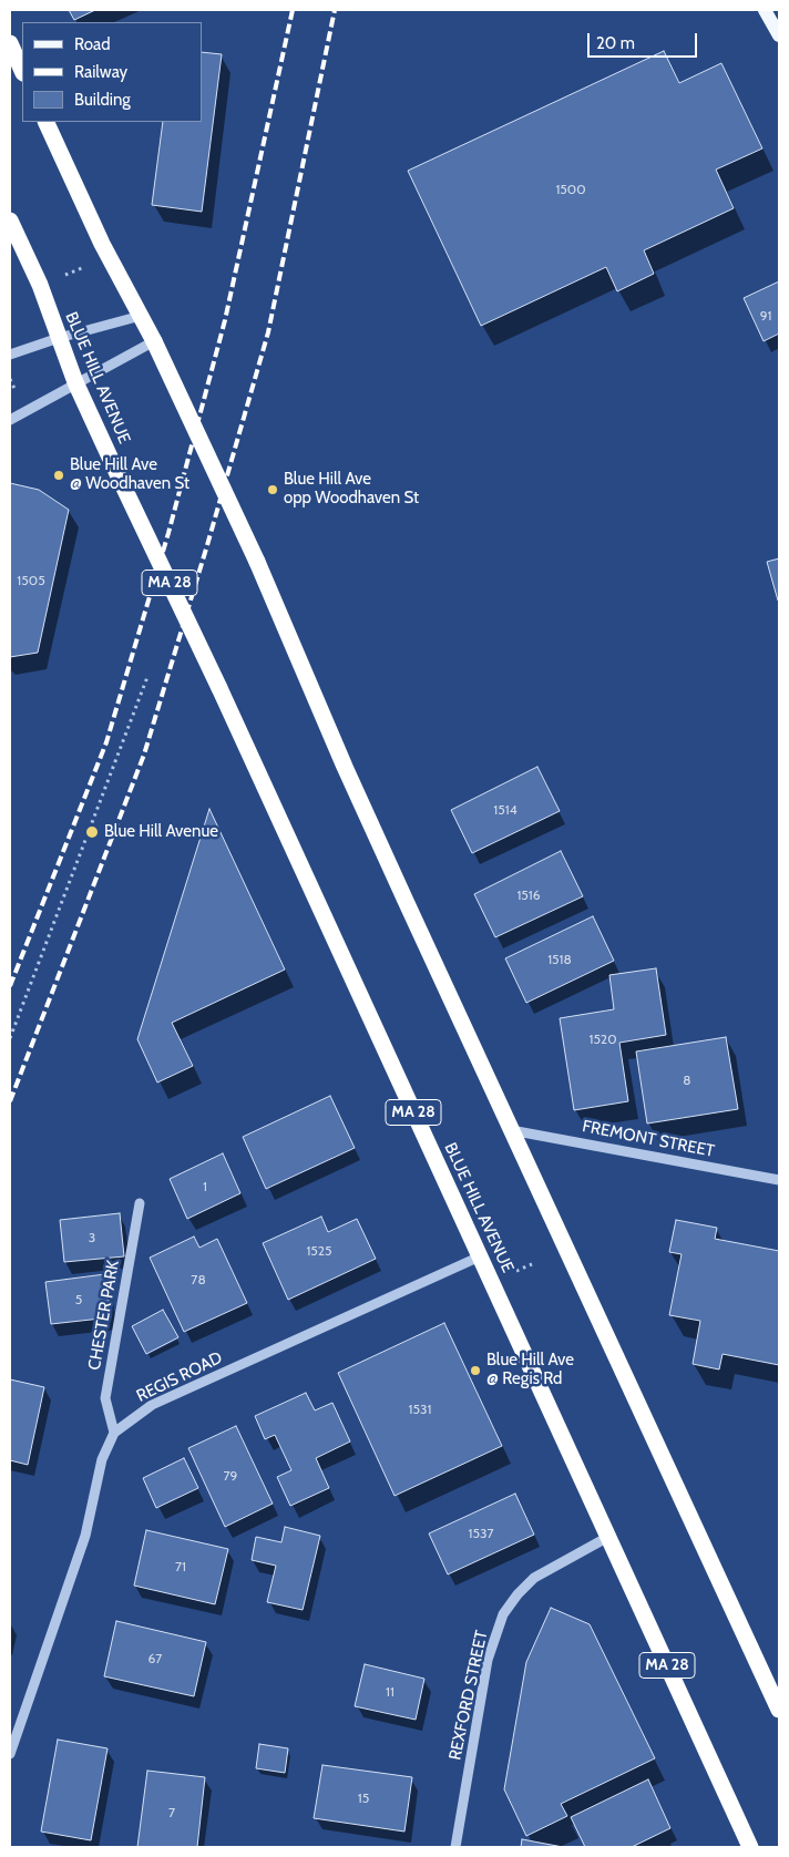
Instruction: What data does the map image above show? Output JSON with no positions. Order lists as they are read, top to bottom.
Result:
{
  "streets": {
    "highway": ["BLUE HILL AVENUE", "MA 28"],
    "street": [
      "FREMONT STREET",
      "CHESTER PARK",
      "REGIS ROAD",
      "REXFORD STREET"
    ]
  },
  "crossings": [
    ["BLUE HILL AVENUE", "REGIS ROAD"],
    ["BLUE HILL AVENUE", "REXFORD STREET"],
    ["CHESTER PARK", "REGIS ROAD"]
  ],
  "places": [
    "Blue Hill Ave @ Woodhaven St",
    "Blue Hill Ave opp Woodhaven St",
    "Blue Hill Avenue",
    "Blue Hill Ave @ Regis Rd"
  ],
  "house_numbers": [
    "1500",
    "91",
    "1505",
    "1514",
    "1516",
    "1518",
    "1520",
    "8",
    "1",
    "3",
    "1525",
    "78",
    "5",
    "1531",
    "79",
    "1537",
    "71",
    "67",
    "11",
    "15",
    "7"
  ],
  "legend": ["Road", "Railway", "Building"],
  "scale_bar": "20 m"
}
